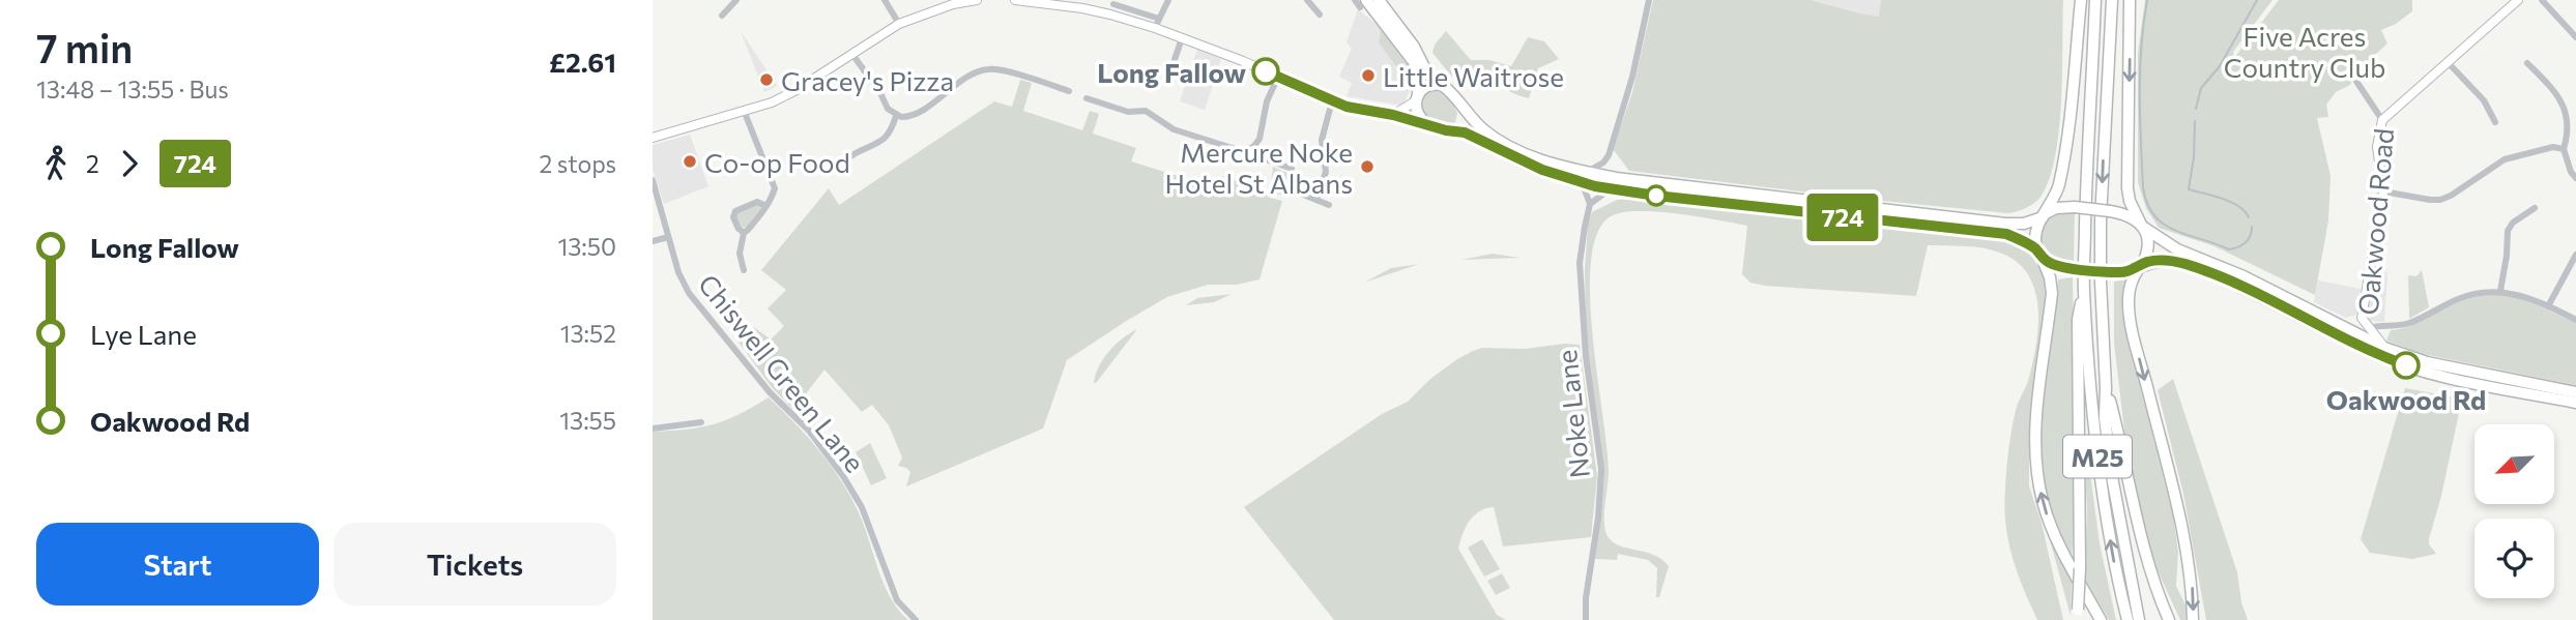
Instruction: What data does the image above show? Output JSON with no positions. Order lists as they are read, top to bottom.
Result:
{
  "streets": {
    "highway": ["M25"],
    "main road": ["Oakwood Road"],
    "street": ["Chiswell Green Lane", "Noke Lane"]
  },
  "parks": ["Five Acres Country Club"],
  "places": [
    "Long Fallow",
    "Little Waitrose",
    "Gracey's Pizza",
    "Co-op Food",
    "Mercure Noke Hotel St Albans",
    "Oakwood Rd"
  ],
  "lines": ["bus line 724"],
  "north": "bottom left",
  "page": {
    "heading": ["7 min", "13:48 – 13:55 · Bus", "£2.61"],
    "on_map": "724",
    "legs": ["2", "724", "2 stops"],
    "list": [
      {
        "name": "Long Fallow",
        "value": "13:50"
      },
      {
        "name": "Lye Lane",
        "value": "13:52"
      },
      {
        "name": "Oakwood Rd",
        "value": "13:55"
      }
    ],
    "buttons": ["Start", "Tickets"]
  }
}
